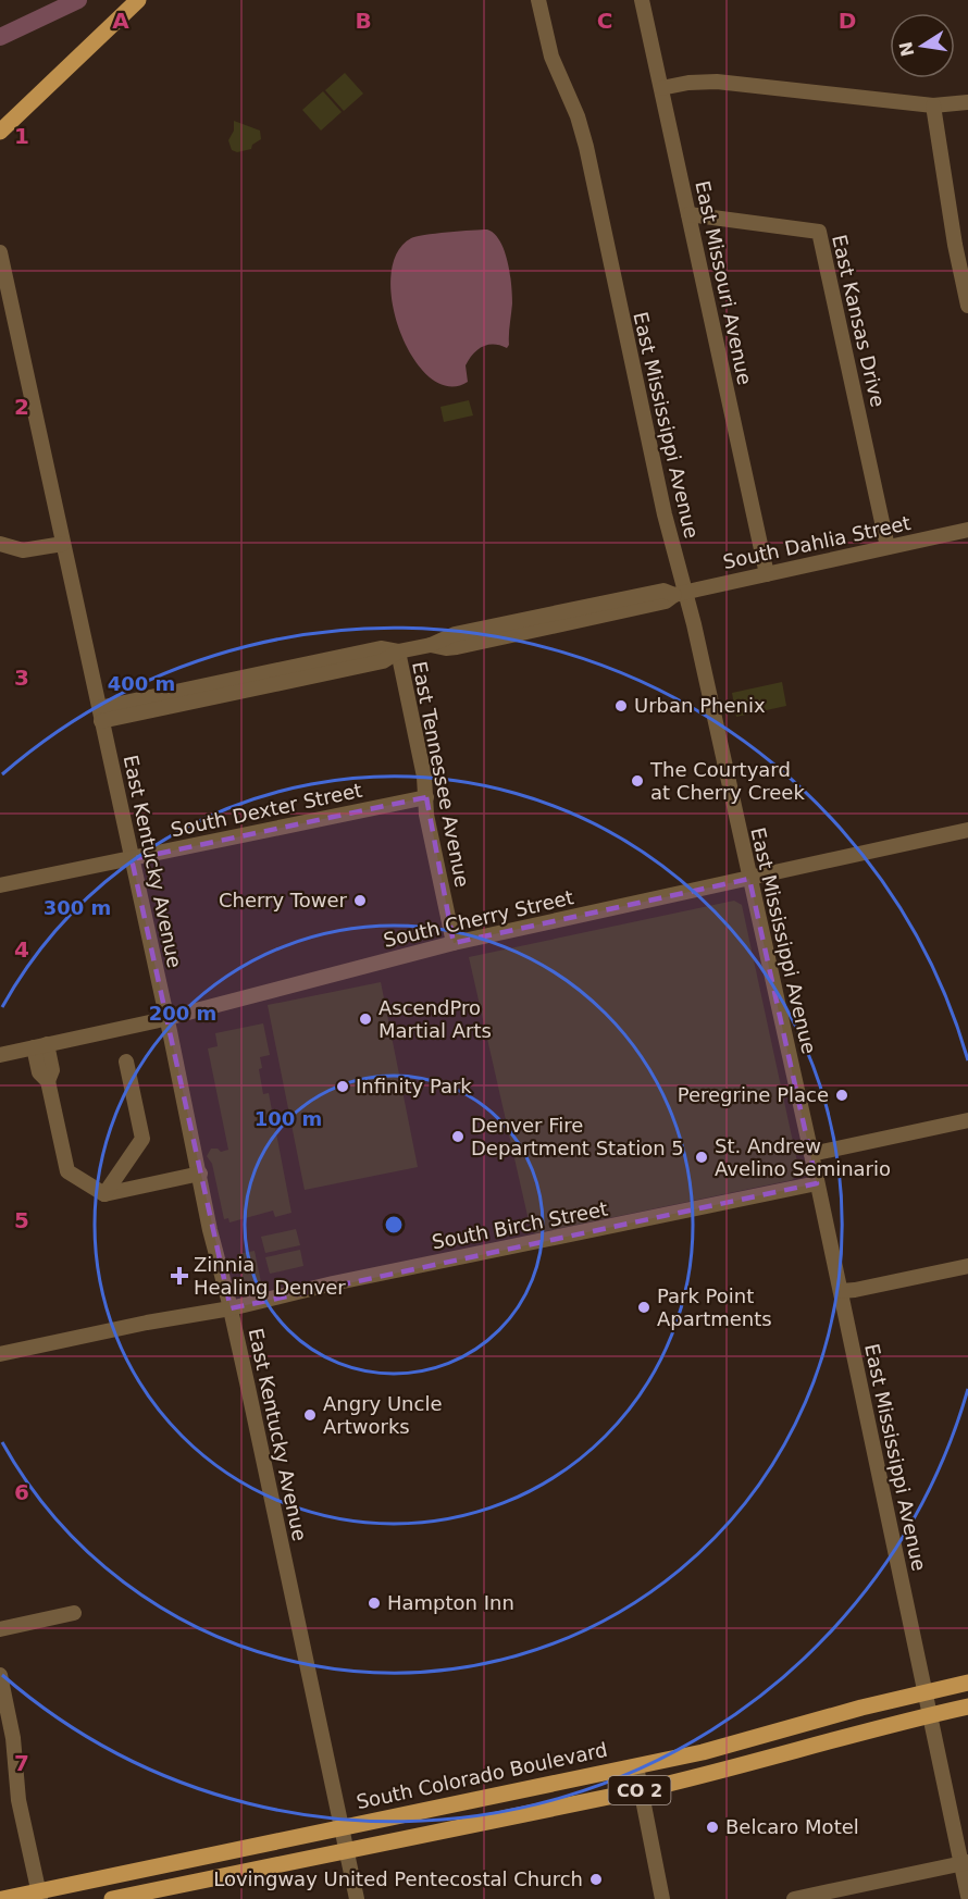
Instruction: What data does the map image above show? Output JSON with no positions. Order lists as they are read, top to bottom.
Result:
{
  "streets": {
    "main road": ["South Colorado Boulevard", "CO 2"],
    "street": [
      "East Missouri Avenue",
      "East Kansas Drive",
      "East Mississippi Avenue",
      "South Dahlia Street",
      "East Tennessee Avenue",
      "South Dexter Street",
      "East Kentucky Avenue",
      "South Cherry Street",
      "South Birch Street"
    ]
  },
  "crossings": [
    ["East Missouri Avenue", "East Kansas Drive"],
    ["East Missouri Avenue", "South Dahlia Street"],
    ["East Kansas Drive", "South Dahlia Street"],
    ["East Mississippi Avenue", "South Dahlia Street"],
    ["East Mississippi Avenue", "South Cherry Street"],
    ["East Mississippi Avenue", "South Birch Street"],
    ["East Mississippi Avenue", "South Colorado Boulevard"],
    ["East Mississippi Avenue", "CO 2"],
    ["South Dahlia Street", "East Tennessee Avenue"],
    ["South Dahlia Street", "East Kentucky Avenue"],
    ["East Tennessee Avenue", "South Dexter Street"],
    ["East Tennessee Avenue", "South Cherry Street"],
    ["South Dexter Street", "East Kentucky Avenue"],
    ["East Kentucky Avenue", "South Cherry Street"],
    ["East Kentucky Avenue", "South Birch Street"],
    ["East Kentucky Avenue", "South Colorado Boulevard"],
    ["East Kentucky Avenue", "CO 2"]
  ],
  "places": {
    "other": [
      "Urban Phenix",
      "The Courtyard at Cherry Creek",
      "Cherry Tower",
      "AscendPro Martial Arts",
      "Infinity Park",
      "Peregrine Place",
      "Denver Fire Department Station 5",
      "St. Andrew Avelino Seminario",
      "Park Point Apartments",
      "Angry Uncle Artworks",
      "Hampton Inn",
      "Belcaro Motel",
      "Lovingway United Pentecostal Church"
    ],
    "health": ["Zinnia Healing Denver"]
  },
  "north": "left",
  "grid": {
    "columns": [
      "A",
      "B",
      "C",
      "D"
    ],
    "rows": [
      "1",
      "2",
      "3",
      "4",
      "5",
      "6",
      "7"
    ]
  },
  "rings": [
    "400 m",
    "300 m",
    "200 m",
    "100 m"
  ]
}
